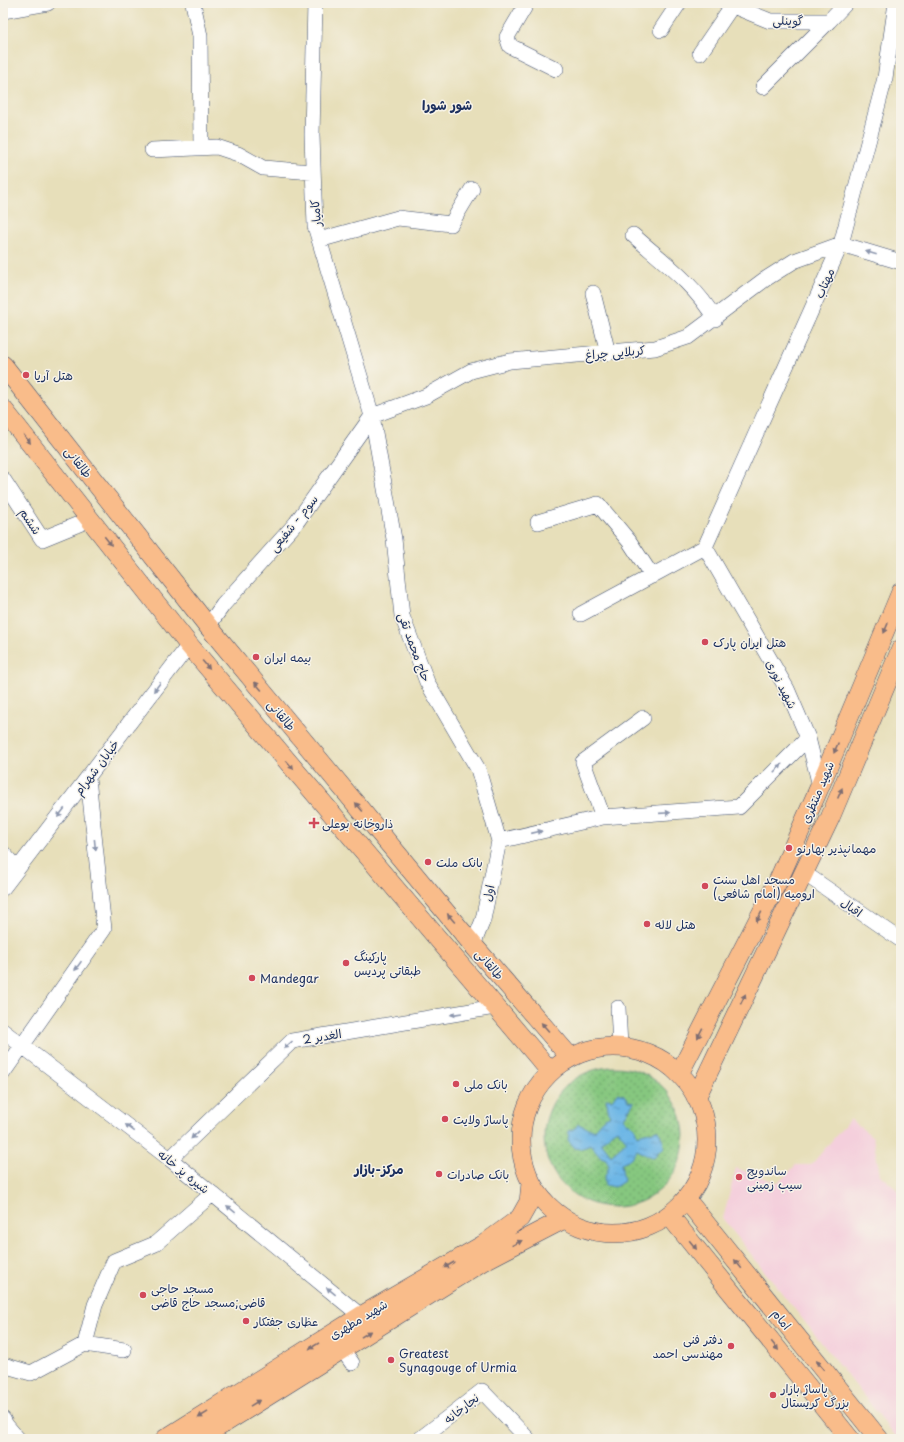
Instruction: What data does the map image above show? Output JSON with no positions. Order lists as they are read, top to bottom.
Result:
{
  "streets": {
    "main road": [
      "طالقانی",
      "شهید منتظری",
      "شهید مطهری",
      "امام"
    ],
    "street": [
      "گوینلی",
      "کامیار",
      "مهتاب",
      "کربلایی چراغ",
      "ششم",
      "سوم - شفیعی",
      "حاج محمد تقی",
      "شهید نوری",
      "خیابان شهرام",
      "اول",
      "اقبال",
      "2 الغدیر",
      "شیره پز خانه",
      "نجارخانه"
    ]
  },
  "crossings": [
    ["کامیار", "کربلایی چراغ"],
    ["کامیار", "سوم - شفیعی"],
    ["کامیار", "حاج محمد تقی"],
    ["مهتاب", "کربلایی چراغ"],
    ["مهتاب", "شهید نوری"],
    ["کربلایی چراغ", "سوم - شفیعی"],
    ["کربلایی چراغ", "حاج محمد تقی"],
    ["طالقانی", "ششم"],
    ["طالقانی", "سوم - شفیعی"],
    ["طالقانی", "خیابان شهرام"],
    ["طالقانی", "اول"],
    ["طالقانی", "2 الغدیر"],
    ["سوم - شفیعی", "حاج محمد تقی"],
    ["حاج محمد تقی", "اول"],
    ["شهید نوری", "شهید منتظری"],
    ["شهید منتظری", "اقبال"],
    ["2 الغدیر", "شیره پز خانه"],
    ["شیره پز خانه", "شهید مطهری"]
  ],
  "one_way": ["خیابان شهرام", "2 الغدیر", "شیره پز خانه"],
  "districts": ["شور شورا", "مرکز-بازار"],
  "places": {
    "other": [
      "هتل آریا",
      "هتل ایران پارک",
      "بیمه ایران",
      "مهمانپذیر بهارنو",
      "بانک ملت",
      "مسجد اهل سنت ارومیه (امام شافعی)",
      "هتل لاله",
      "پارکینگ طبقاتی پردیس",
      "Mandegar",
      "بانک ملی",
      "پاساژ ولایت",
      "بانک صادرات",
      "ساندویچ سیب زمینی",
      "مسجد حاجی قاضی;مسجد حاج قاضی",
      "عظاری جفتکار",
      "دفتر فنی مهندسی احمد",
      "Greatest Synagouge of Urmia",
      "پاساژ بازار بزرگ کریستال"
    ],
    "health": ["ذاروخانه بوعلی"]
  }
}
